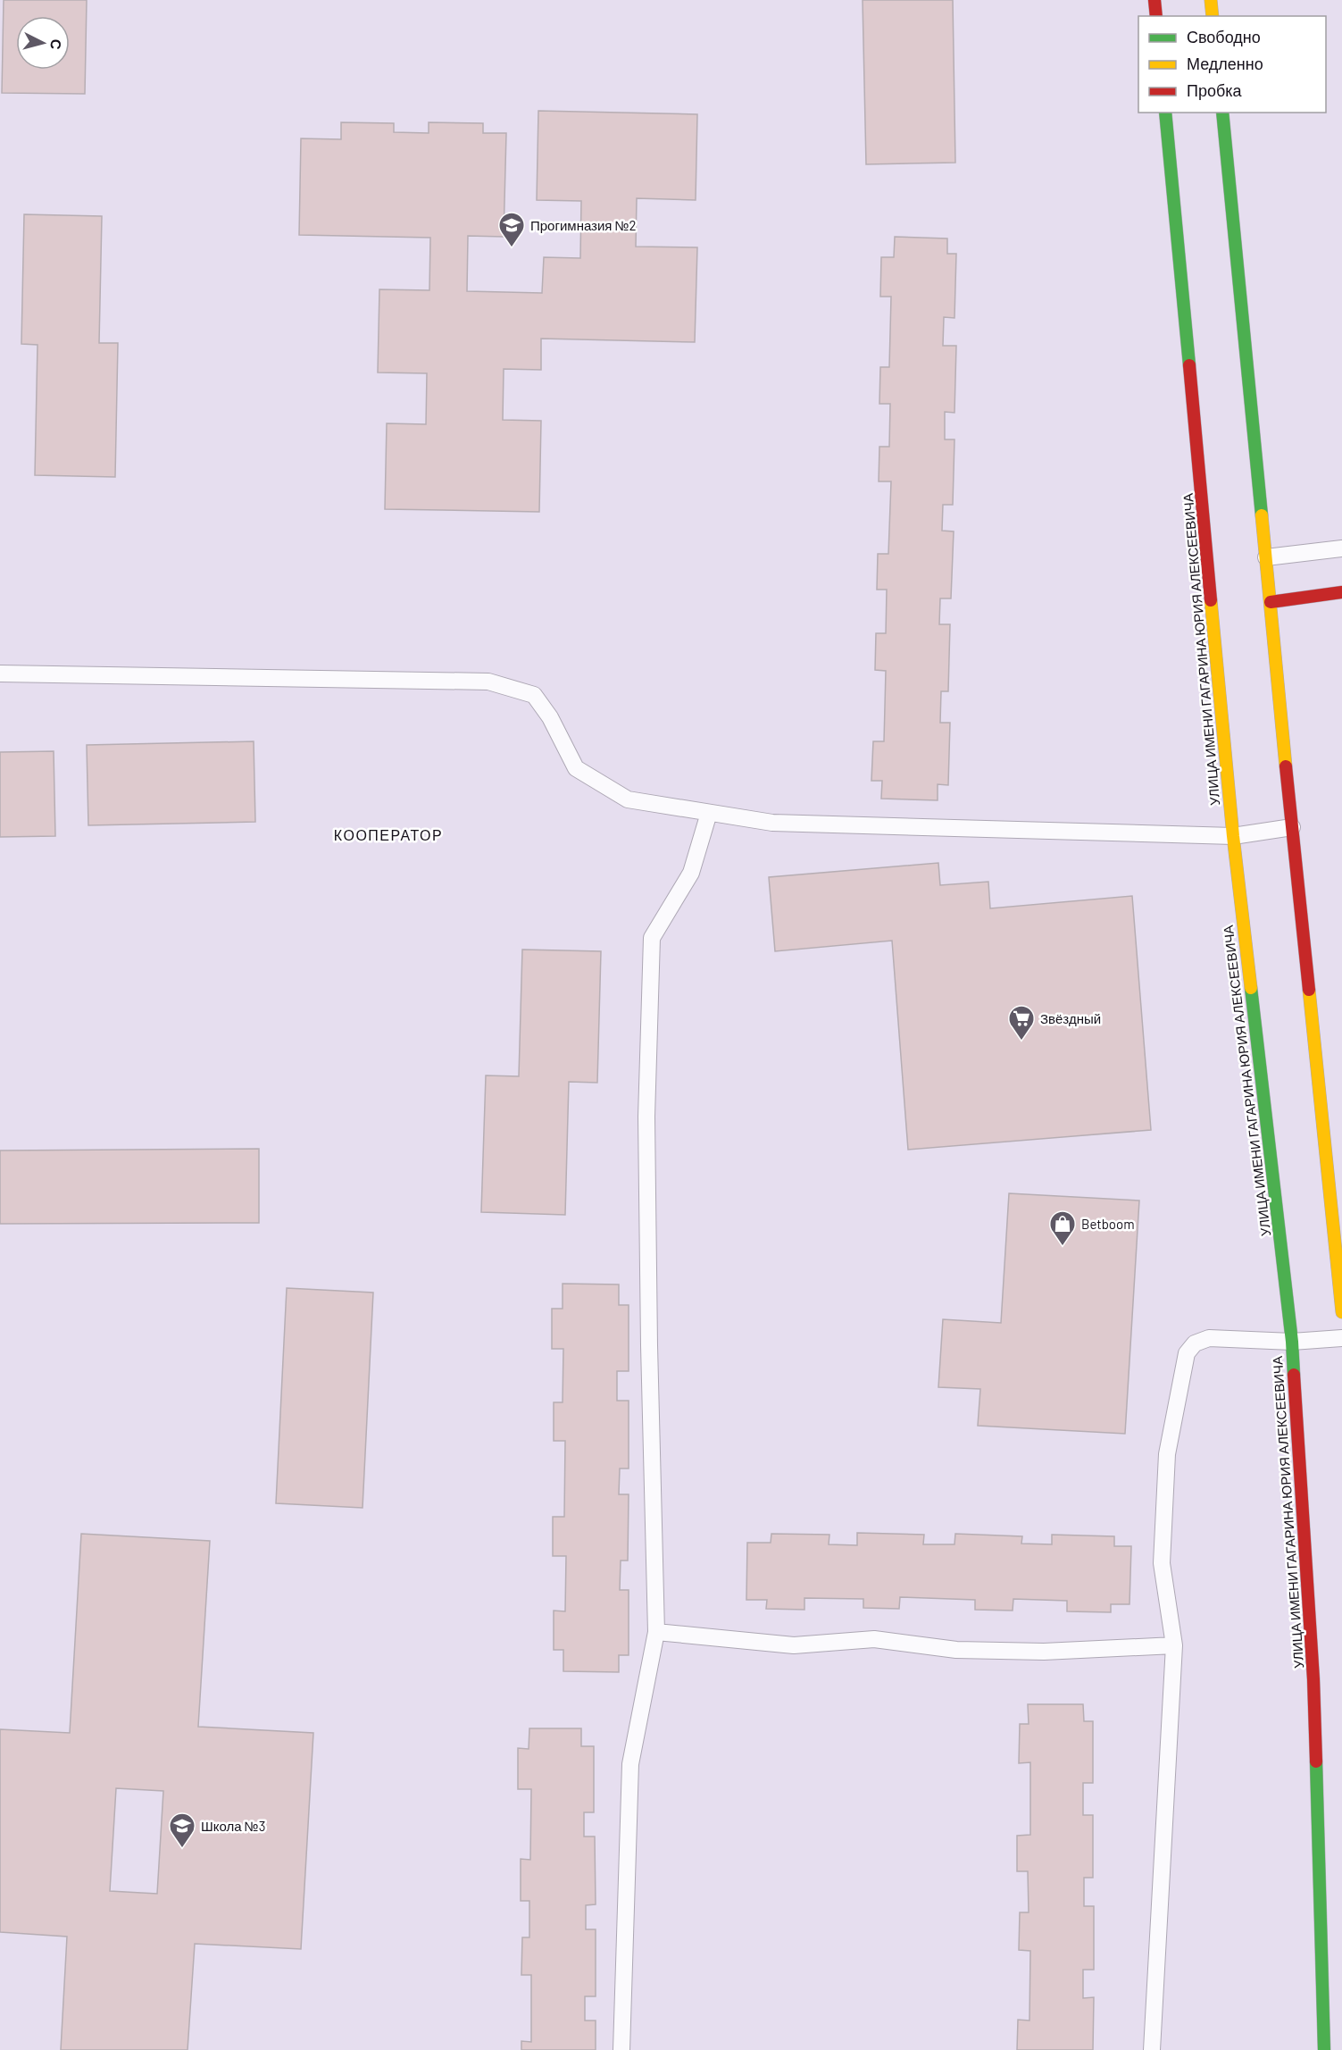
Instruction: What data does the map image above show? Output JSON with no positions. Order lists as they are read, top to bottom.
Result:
{
  "streets": {
    "street": ["УЛИЦА ИМЕНИ ГАГАРИНА ЮРИЯ АЛЕКСЕЕВИЧА"]
  },
  "districts": ["КООПЕРАТОР"],
  "places": {
    "school or university": ["Прогимназия №2", "Школа №3"],
    "supermarket": ["Звёздный"],
    "shop": ["Betboom"]
  },
  "legend": ["Свободно", "Медленно", "Пробка"],
  "north": "right"
}
